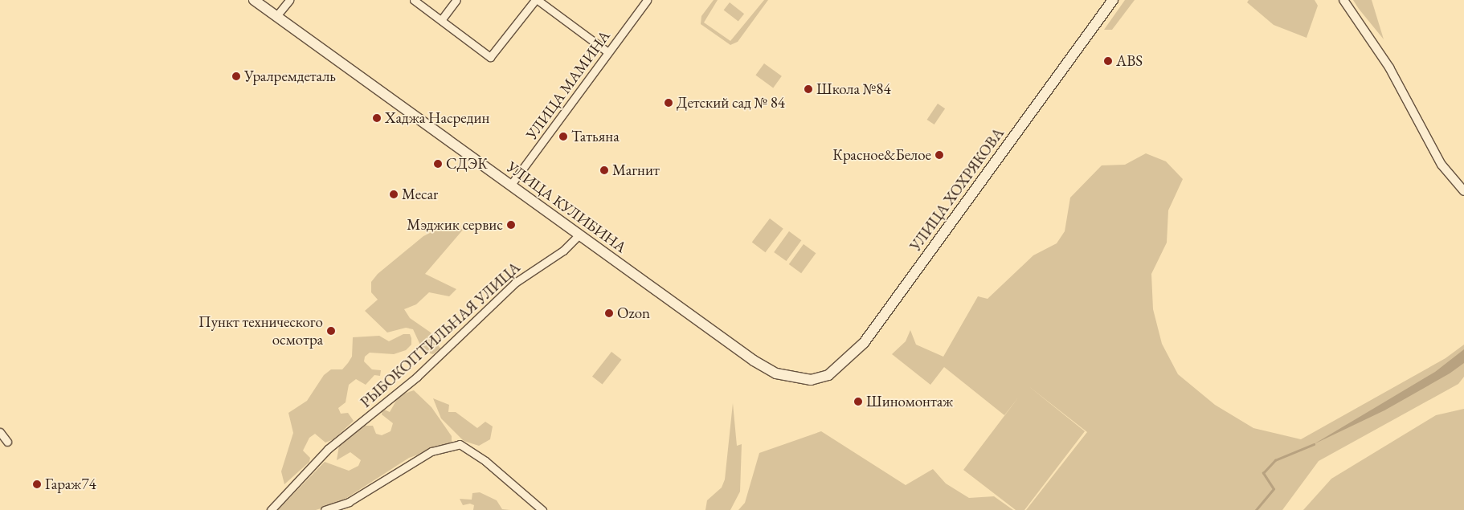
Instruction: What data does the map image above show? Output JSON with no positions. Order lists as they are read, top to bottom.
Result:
{
  "streets": {
    "main road": ["УЛИЦА ХОХРЯКОВА", "УЛИЦА КУЛИБИНА"],
    "street": ["УЛИЦА МАМИНА", "РЫБОКОПТИЛЬНАЯ УЛИЦА"]
  },
  "crossings": [
    ["УЛИЦА МАМИНА", "УЛИЦА КУЛИБИНА"],
    ["УЛИЦА ХОХРЯКОВА", "УЛИЦА КУЛИБИНА"],
    ["УЛИЦА КУЛИБИНА", "РЫБОКОПТИЛЬНАЯ УЛИЦА"]
  ],
  "places": [
    "ABS",
    "Уралремдеталь",
    "Школа №84",
    "Детский сад № 84",
    "Хаджа Насредин",
    "Татьяна",
    "Красное&Белое",
    "СДЭК",
    "Магнит",
    "Mecar",
    "Мэджик сервис",
    "Ozon",
    "Пункт технического осмотра",
    "Шиномонтаж",
    "Гараж74"
  ]
}
